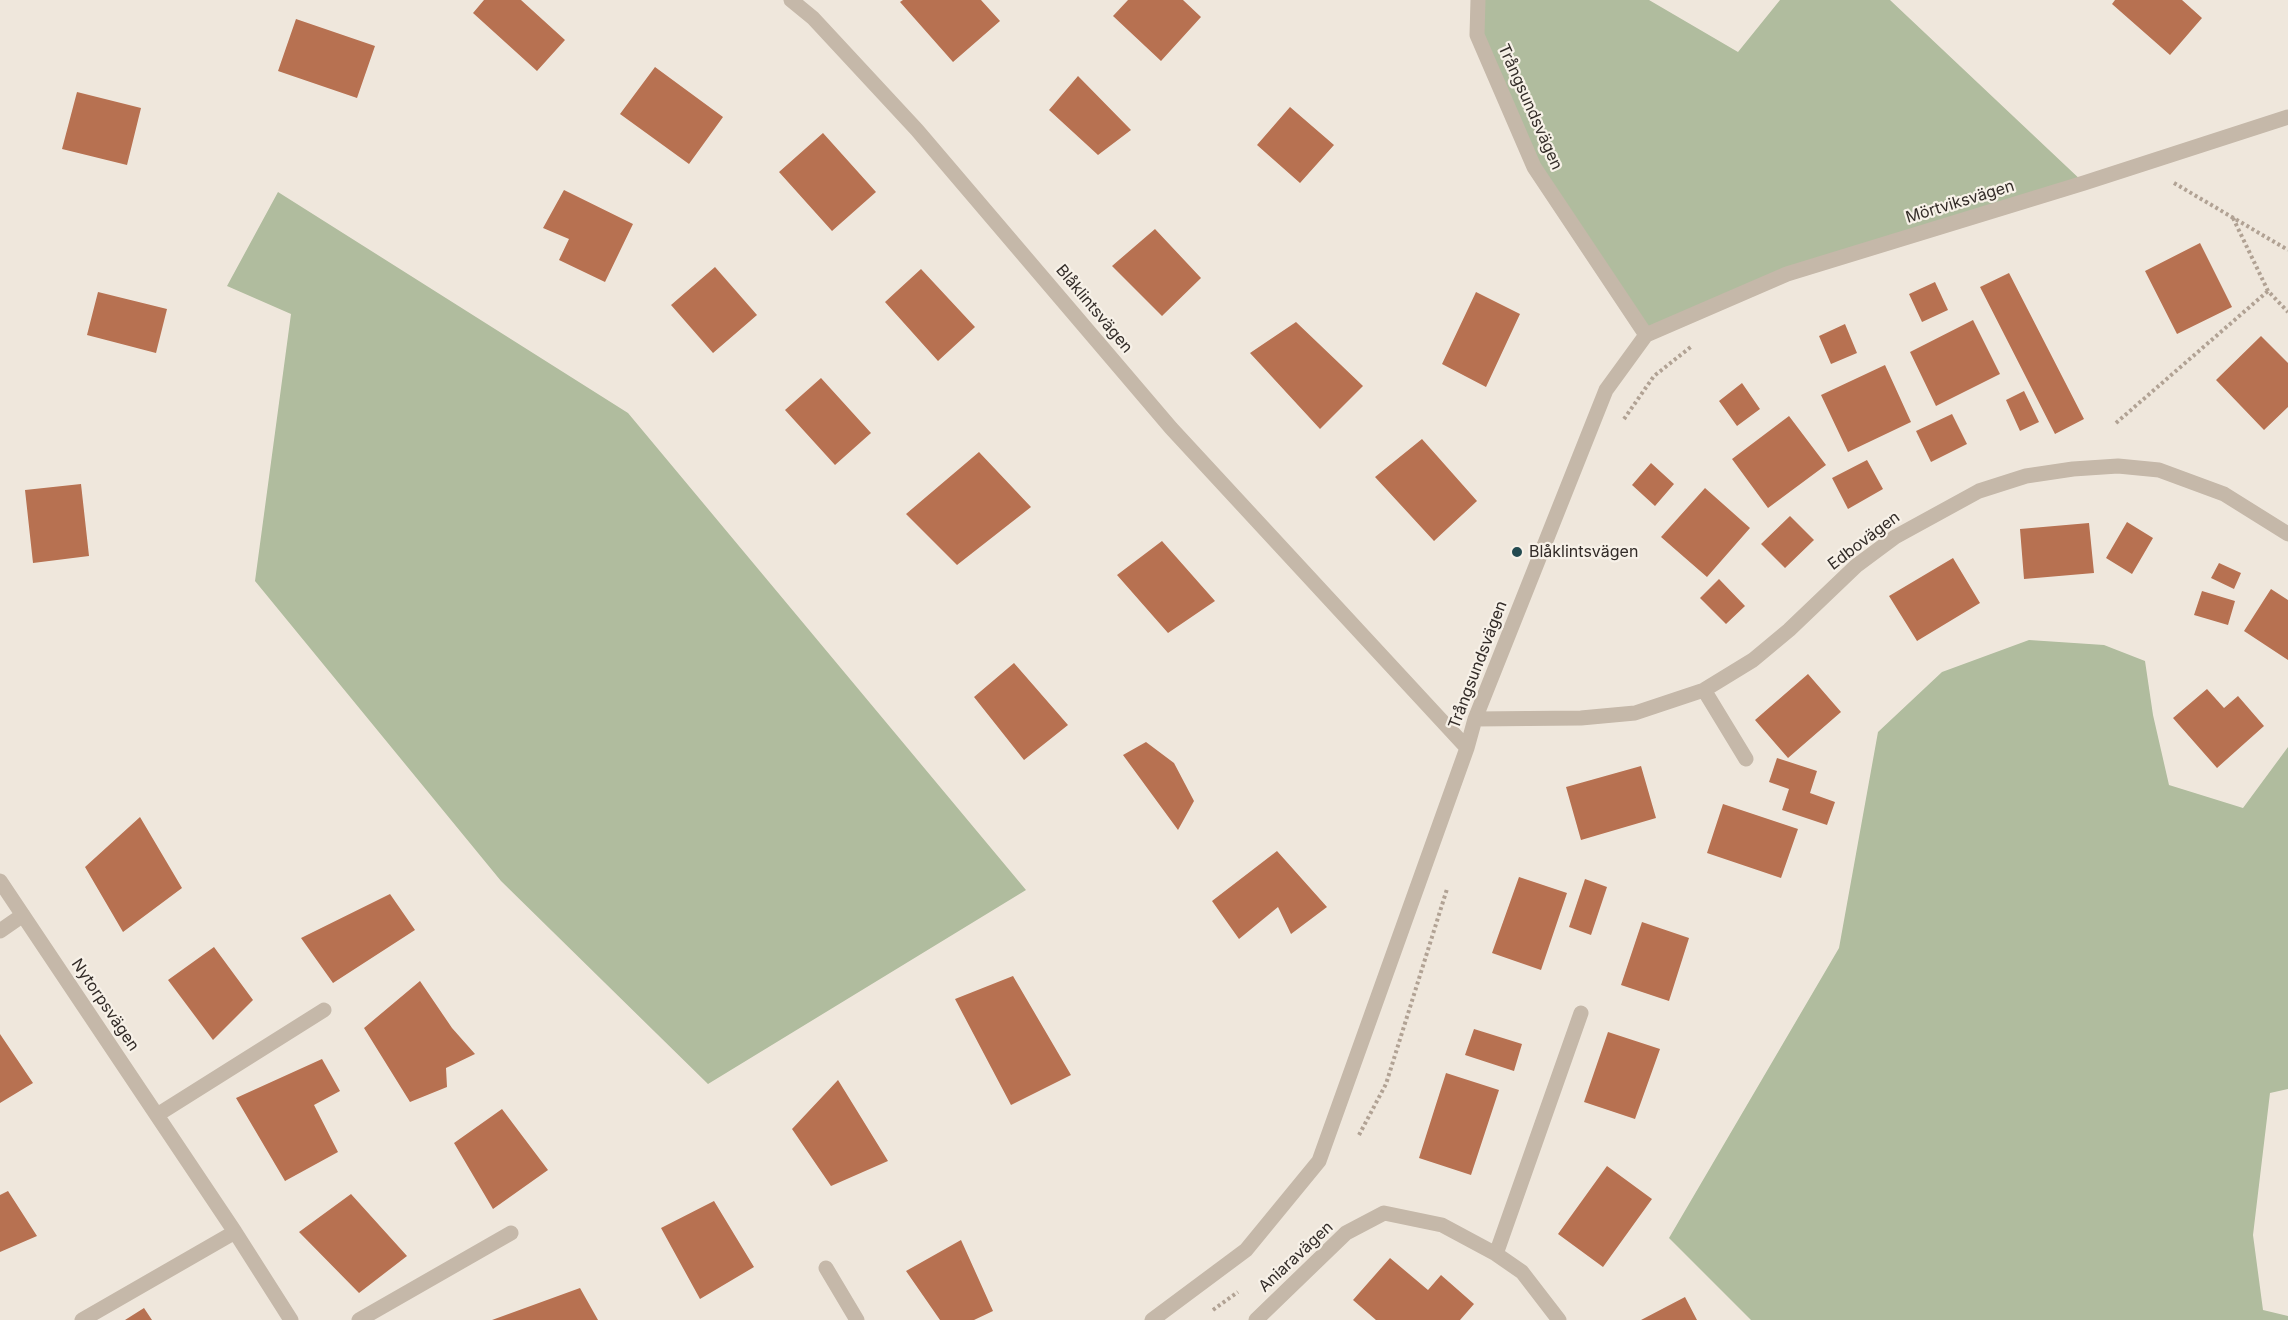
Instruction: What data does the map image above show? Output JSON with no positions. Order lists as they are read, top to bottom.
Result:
{
  "streets": {
    "street": [
      "Trångsundsvägen",
      "Mörtviksvägen",
      "Blåklintsvägen",
      "Edbovägen",
      "Nytorpsvägen",
      "Aniaravägen"
    ]
  },
  "crossings": [
    ["Trångsundsvägen", "Mörtviksvägen"],
    ["Trångsundsvägen", "Blåklintsvägen"],
    ["Trångsundsvägen", "Edbovägen"]
  ],
  "places": ["Blåklintsvägen"]
}
